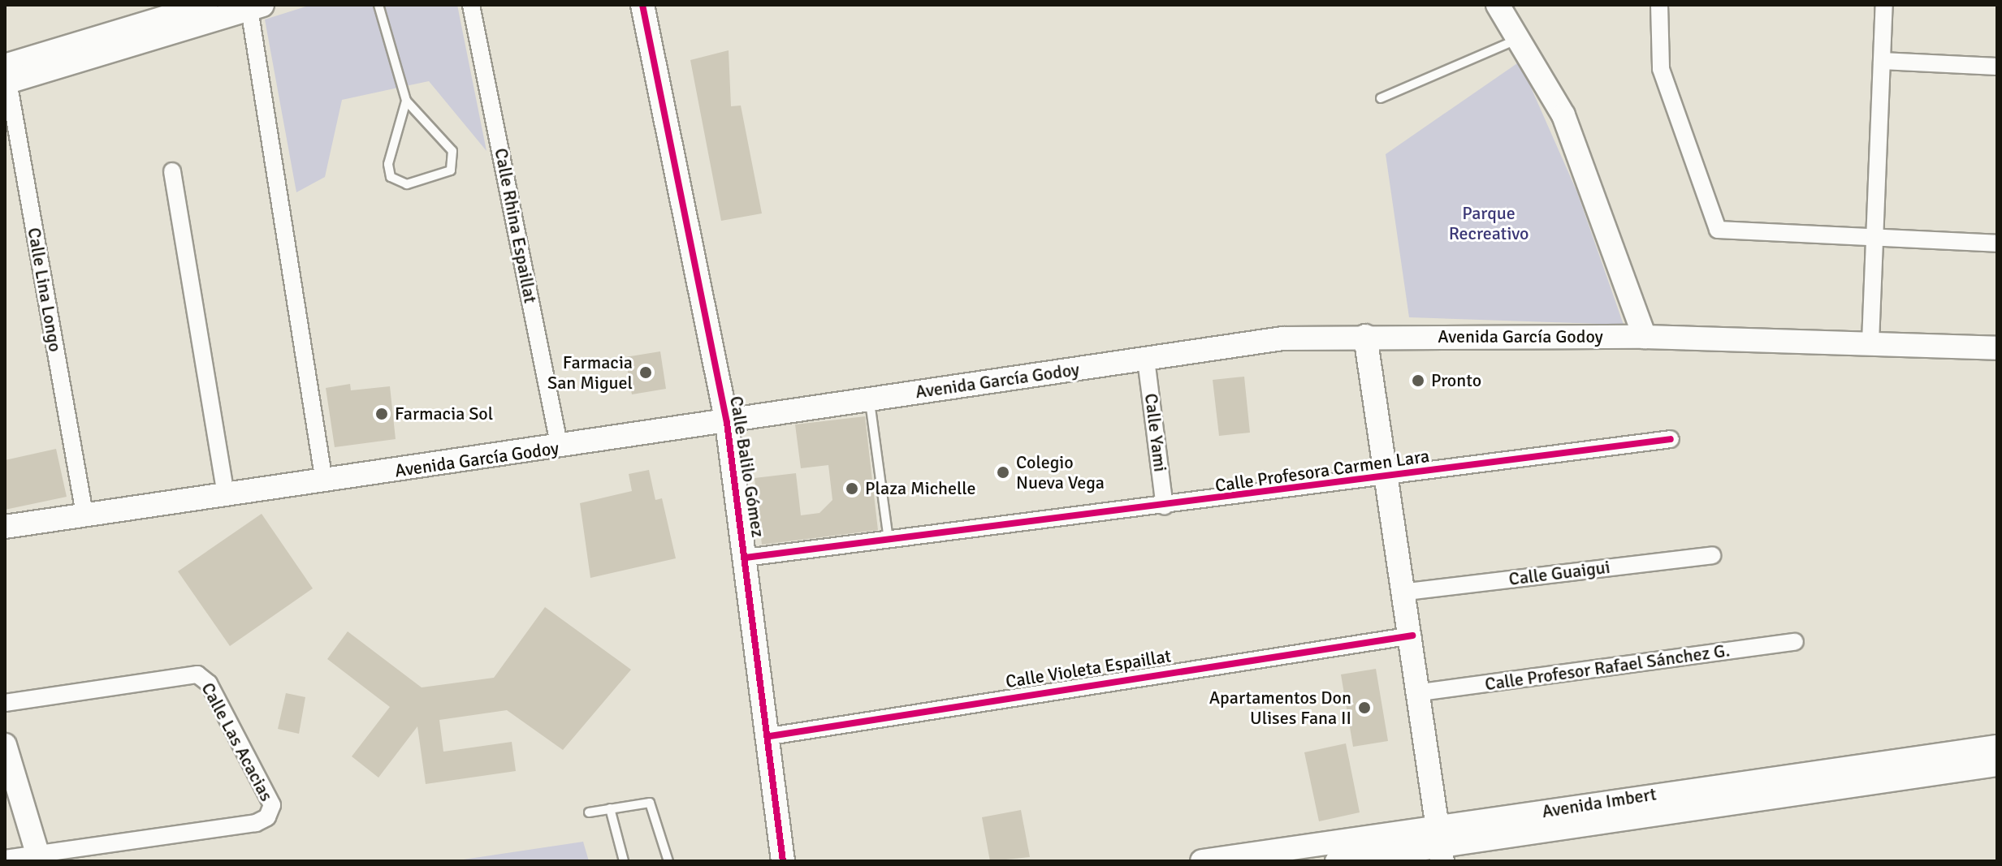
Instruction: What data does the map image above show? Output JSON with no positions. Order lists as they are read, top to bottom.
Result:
{
  "streets": {
    "main road": ["Avenida García Godoy", "Calle Balilo Gómez", "Avenida Imbert"],
    "street": [
      "Calle Rhina Espaillat",
      "Calle Lina Longo",
      "Calle Yami",
      "Calle Profesora Carmen Lara",
      "Calle Guaigui",
      "Calle Profesor Rafael Sánchez G.",
      "Calle Violeta Espaillat",
      "Calle Las Acacias"
    ]
  },
  "crossings": [
    ["Calle Rhina Espaillat", "Avenida García Godoy"],
    ["Calle Lina Longo", "Avenida García Godoy"],
    ["Avenida García Godoy", "Calle Yami"],
    ["Avenida García Godoy", "Calle Balilo Gómez"],
    ["Calle Yami", "Calle Profesora Carmen Lara"],
    ["Calle Balilo Gómez", "Calle Profesora Carmen Lara"],
    ["Calle Balilo Gómez", "Calle Violeta Espaillat"]
  ],
  "parks": ["Parque Recreativo"],
  "places": [
    "Farmacia San Miguel",
    "Pronto",
    "Farmacia Sol",
    "Colegio Nueva Vega",
    "Plaza Michelle",
    "Apartamentos Don Ulises Fana II"
  ]
}
